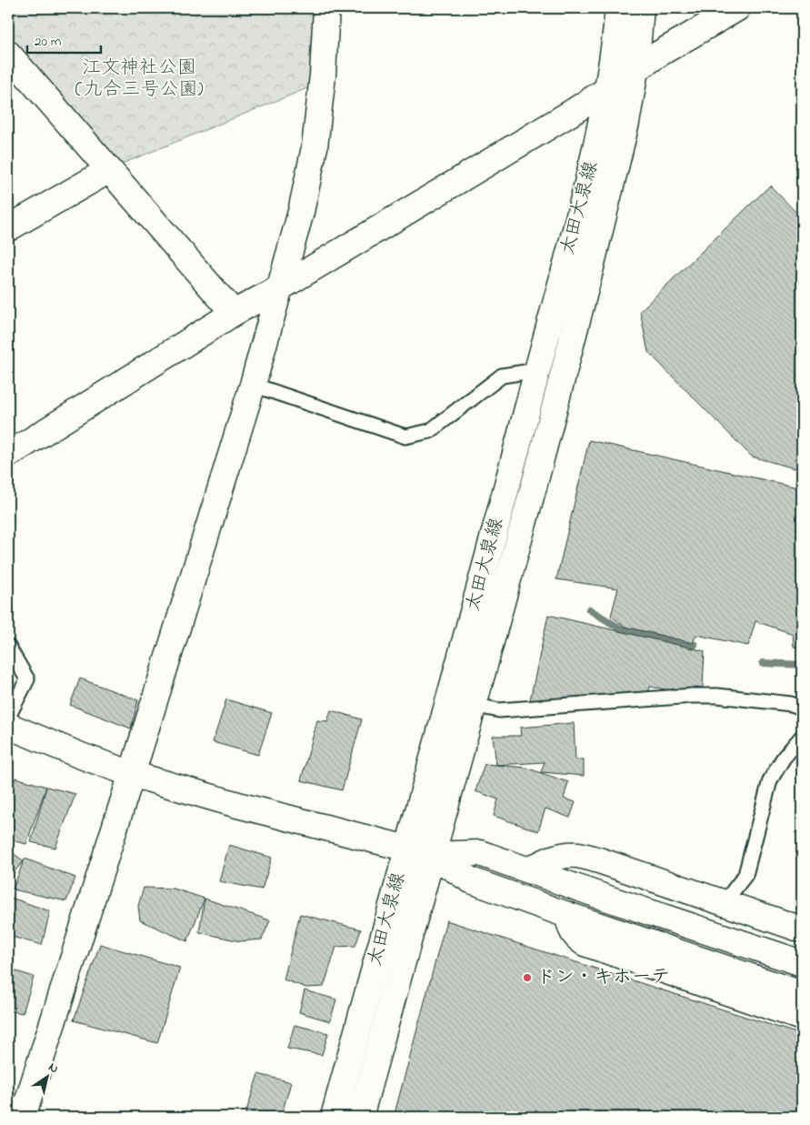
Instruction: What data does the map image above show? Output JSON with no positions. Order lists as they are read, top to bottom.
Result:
{
  "streets": {
    "street": ["太田大泉線"]
  },
  "parks": ["江文神社公園 (九合三号公園)"],
  "places": ["ドン・キホーテ"],
  "scale_bar": "20 m",
  "north": "top right"
}
